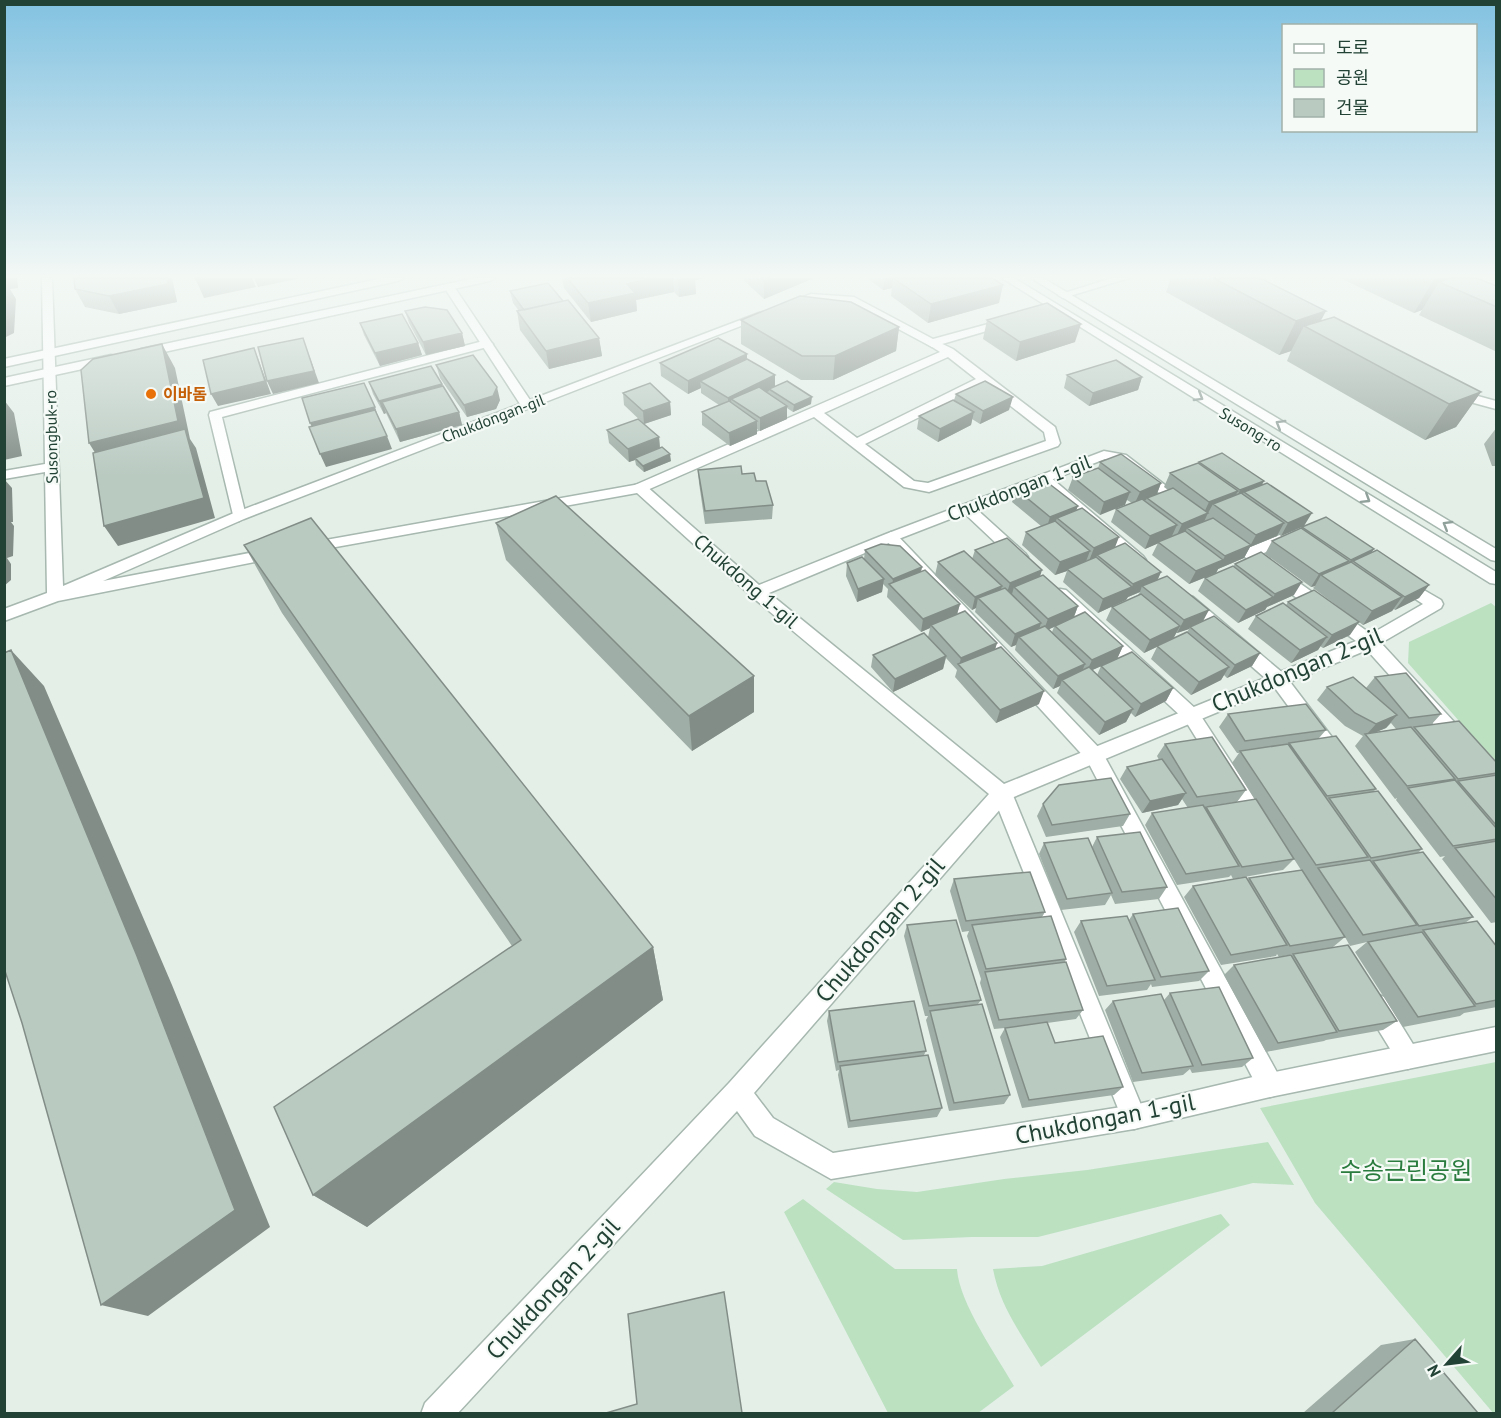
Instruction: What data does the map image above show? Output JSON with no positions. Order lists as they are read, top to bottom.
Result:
{
  "streets": {
    "street": [
      "Chukdongan-gil",
      "Susong-ro",
      "Susongbuk-ro",
      "Chukdongan 1-gil",
      "Chukdong 1-gil",
      "Chukdongan 2-gil"
    ]
  },
  "crossings": [
    ["Chukdongan-gil", "Susongbuk-ro"],
    ["Chukdongan-gil", "Chukdong 1-gil"],
    ["Chukdongan 1-gil", "Chukdong 1-gil"],
    ["Chukdongan 1-gil", "Chukdongan 2-gil"],
    ["Chukdong 1-gil", "Chukdongan 2-gil"]
  ],
  "parks": ["수송근린공원"],
  "places": ["이바돔"],
  "legend": ["도로", "공원", "건물"],
  "north": "bottom left"
}
